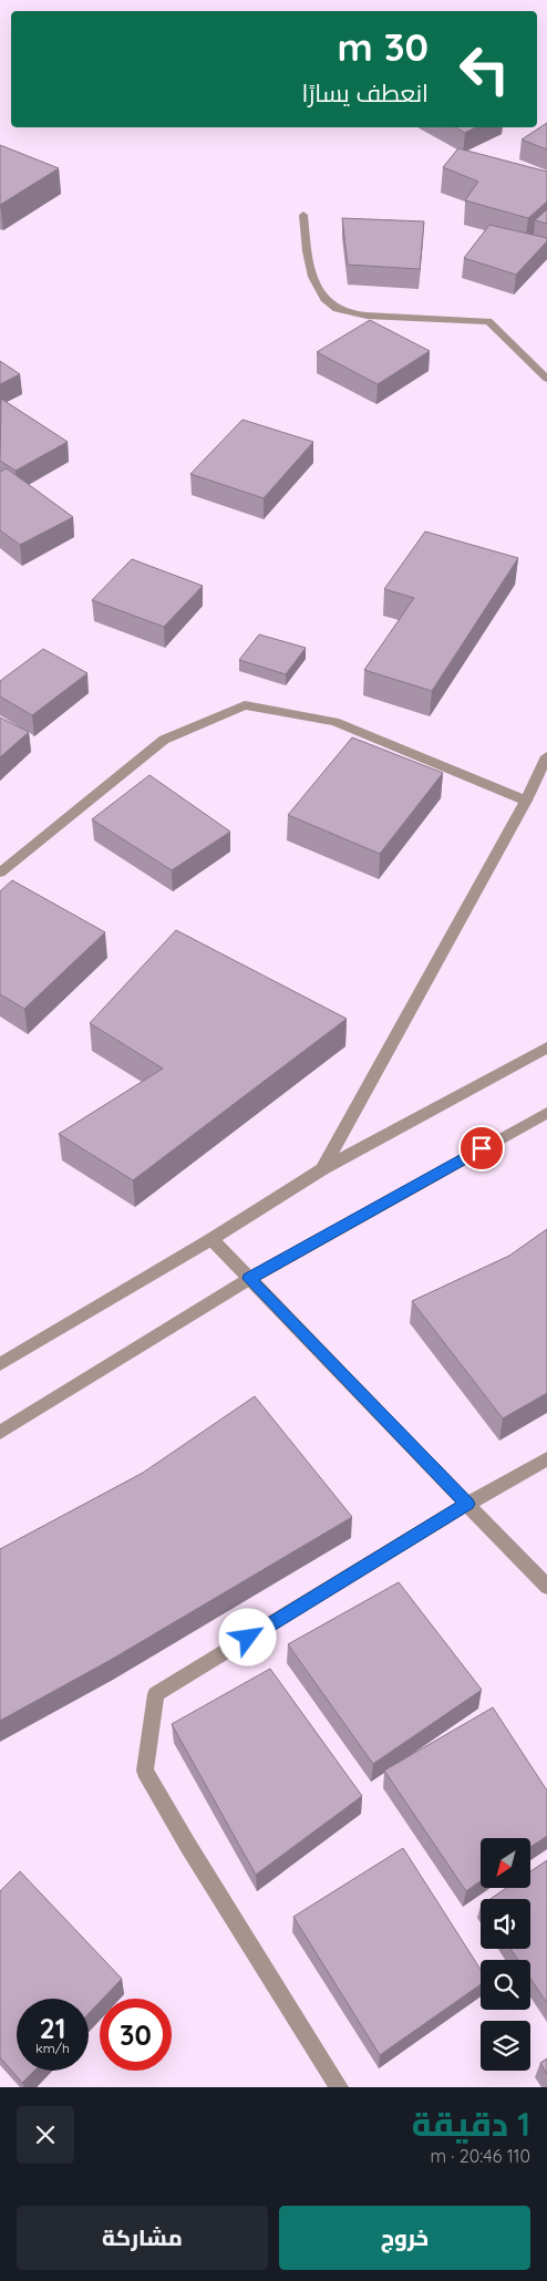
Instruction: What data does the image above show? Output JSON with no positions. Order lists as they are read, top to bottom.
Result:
{
  "north": "bottom left",
  "page": {
    "turn": ["30 m", "انعطف يسارًا"],
    "speed": "21 km/h",
    "limit": "30",
    "heading": ["1 دقيقة", "110 m · 20:46"],
    "buttons": ["خروج", "مشاركة"]
  }
}
